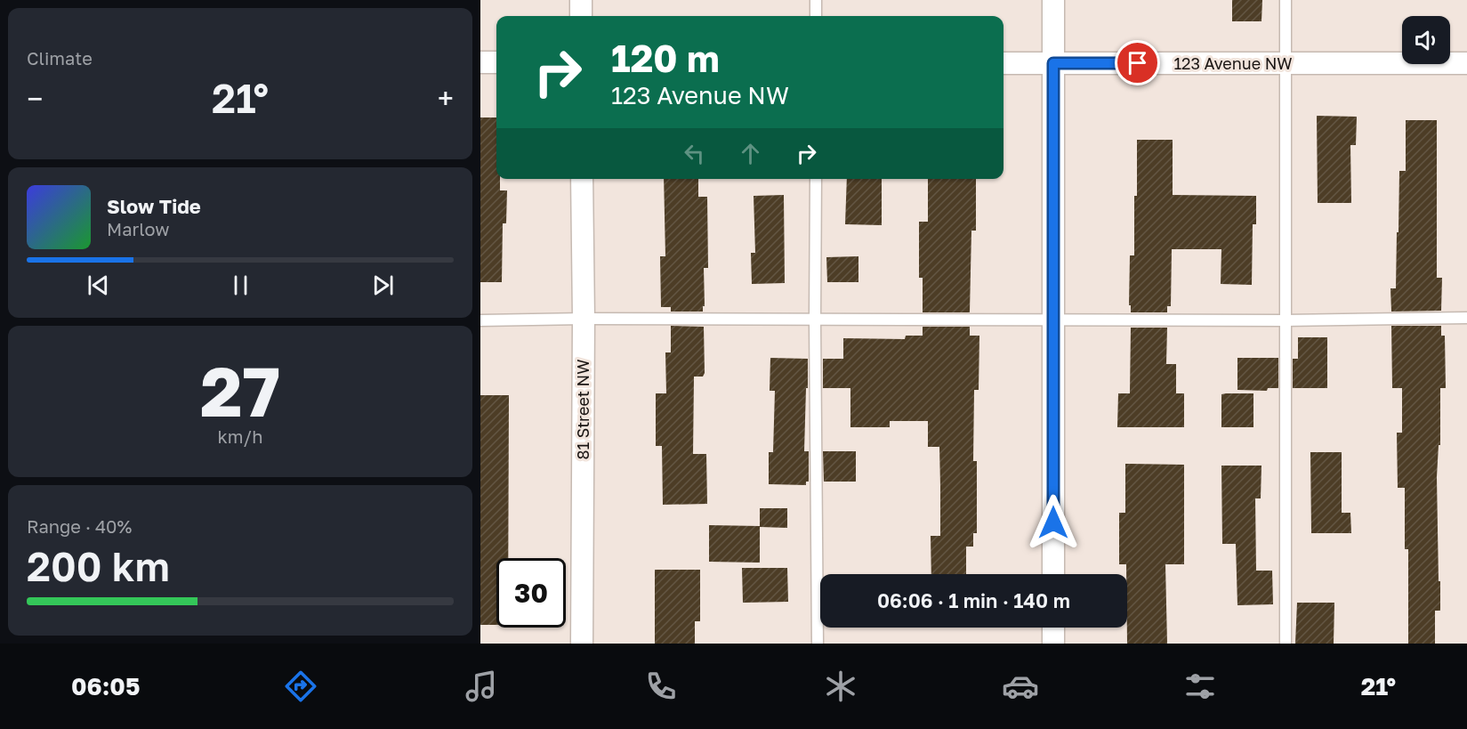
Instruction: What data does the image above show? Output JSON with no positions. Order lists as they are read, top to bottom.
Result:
{
  "streets": {
    "street": ["123 Avenue NW", "81 Street NW"]
  },
  "page": {
    "tile": [
      "Climate",
      ["27", "km/h"],
      ["Range · 40%", "200 km"]
    ],
    "turn": ["120 m", "123 Avenue NW"],
    "heat": ["−", "21°", "+"],
    "song": ["Slow Tide", "Marlow"],
    "limit": "30",
    "trip": "06:06 · 1 min · 140 m",
    "tabs": ["06:05", "21°"]
  }
}
